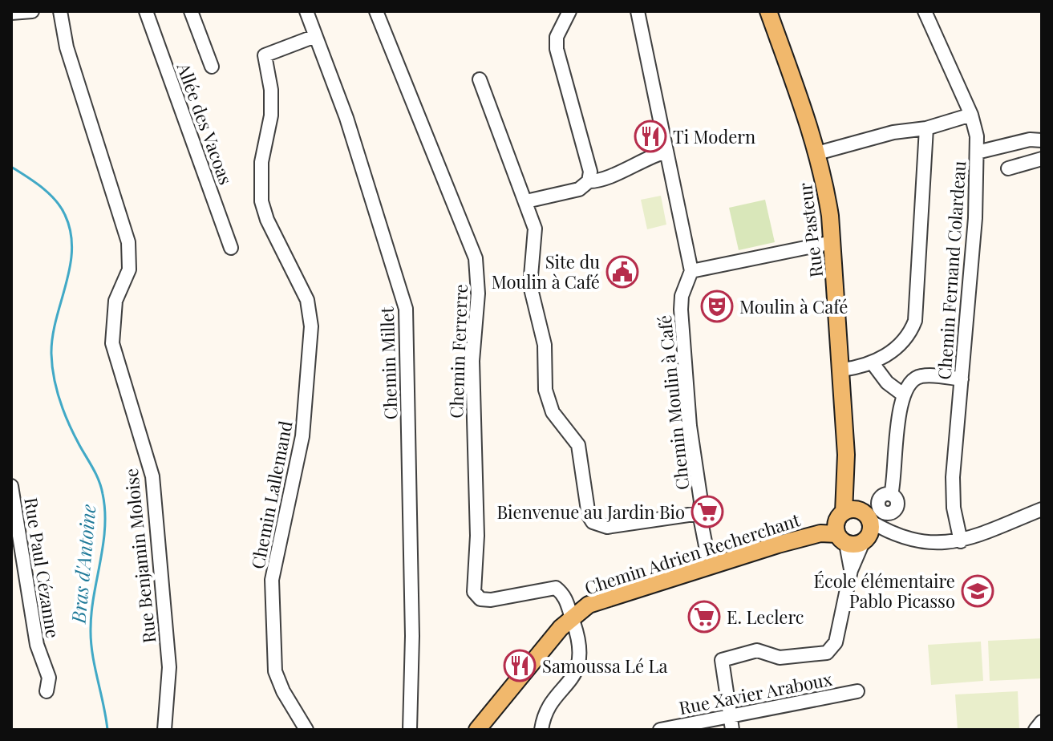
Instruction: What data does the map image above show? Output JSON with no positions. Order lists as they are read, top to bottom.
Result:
{
  "streets": {
    "main road": ["Rue Pasteur", "Chemin Adrien Recherchant"],
    "street": [
      "Allée des Vacoas",
      "Chemin Fernand Colardeau",
      "Chemin Ferrerre",
      "Chemin Millet",
      "Chemin Moulin à Café",
      "Chemin Lallemand",
      "Rue Benjamin Moloise",
      "Rue Paul Cézanne",
      "Rue Xavier Araboux"
    ]
  },
  "crossings": [
    ["Rue Pasteur", "Chemin Adrien Recherchant"],
    ["Chemin Ferrerre", "Chemin Adrien Recherchant"],
    ["Chemin Millet", "Chemin Lallemand"],
    ["Chemin Moulin à Café", "Chemin Adrien Recherchant"]
  ],
  "water": ["Bras d'Antoine"],
  "places": {
    "restaurant": ["Ti Modern", "Samoussa Lé La"],
    "public building": ["Site du Moulin à Café"],
    "theatre": ["Moulin à Café"],
    "supermarket": ["Bienvenue au Jardin Bio", "E. Leclerc"],
    "school or university": ["École élémentaire Pablo Picasso"]
  }
}
